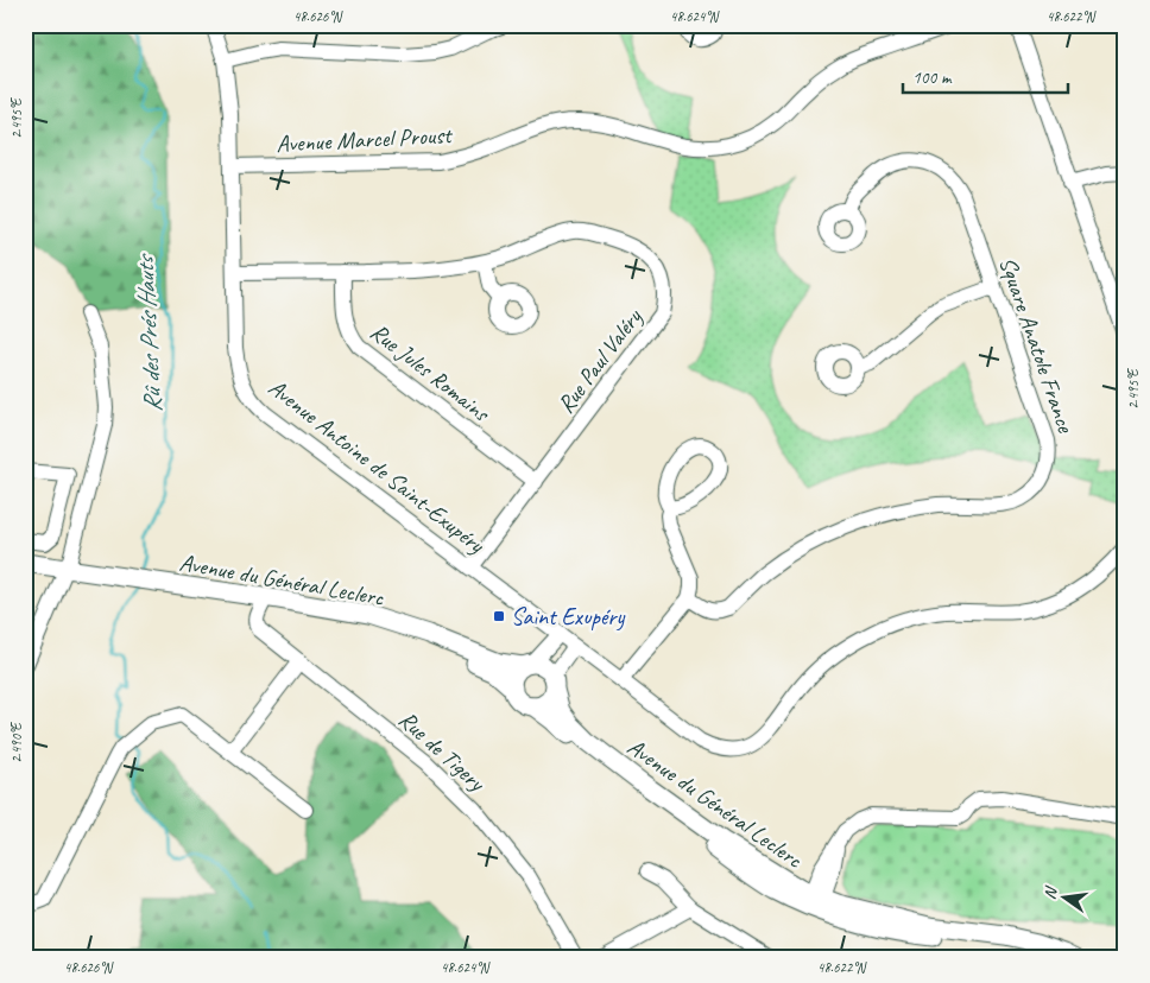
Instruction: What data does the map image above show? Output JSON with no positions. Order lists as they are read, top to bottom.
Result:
{
  "streets": {
    "main road": ["Avenue du Général Leclerc"],
    "street": [
      "Avenue Marcel Proust",
      "Square Anatole France",
      "Rue Paul Valéry",
      "Rue Jules Romains",
      "Avenue Antoine de Saint-Exupéry",
      "Rue de Tigery"
    ]
  },
  "crossings": [
    ["Avenue Marcel Proust", "Avenue Antoine de Saint-Exupéry"],
    ["Rue Paul Valéry", "Rue Jules Romains"],
    ["Rue Paul Valéry", "Avenue Antoine de Saint-Exupéry"],
    ["Avenue du Général Leclerc", "Rue de Tigery"]
  ],
  "water": ["Rû des Prés Hauts"],
  "places": {
    "transit": ["Saint Exupéry"]
  },
  "scale_bar": "100 m",
  "north": "left",
  "coordinates": [
    "48.626°N",
    "48.624°N",
    "48.622°N",
    "2.495°E",
    "2.490°E"
  ]
}
